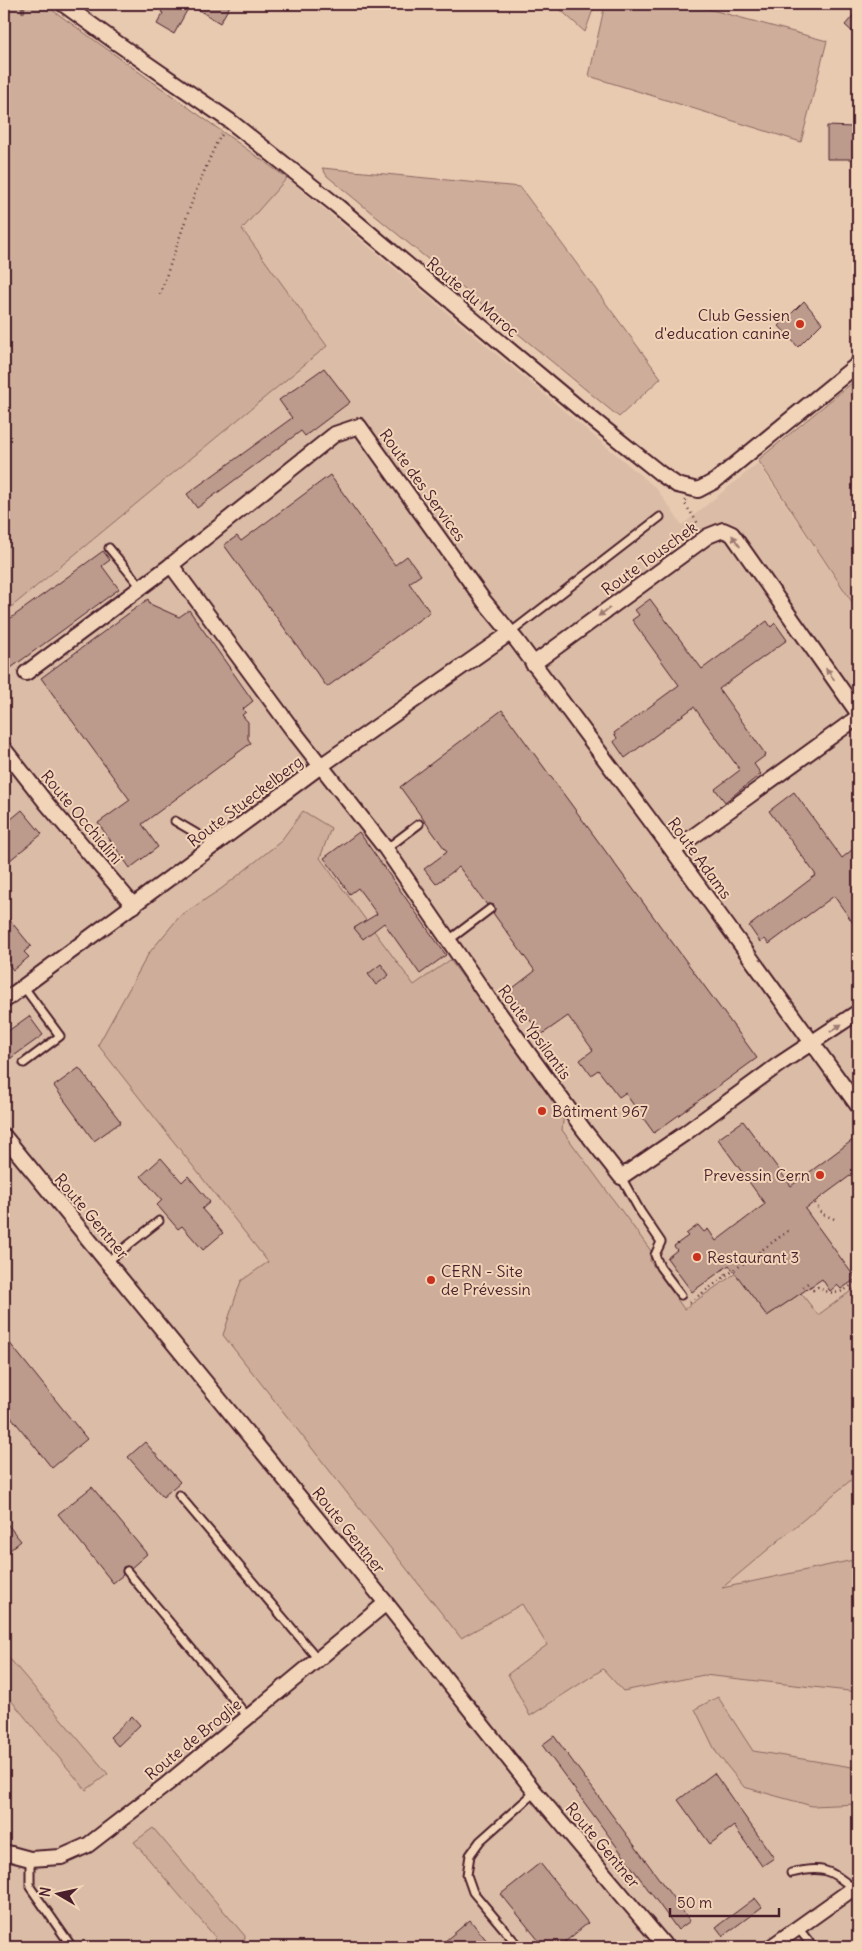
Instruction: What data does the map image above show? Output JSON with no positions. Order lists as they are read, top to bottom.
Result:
{
  "streets": {
    "street": [
      "Route du Maroc",
      "Route des Services",
      "Route Touschek",
      "Route Stueckelberg",
      "Route Occhialini",
      "Route Adams",
      "Route Ypsilantis",
      "Route Gentner",
      "Route de Broglie"
    ]
  },
  "crossings": [
    ["Route des Services", "Route Stueckelberg"],
    ["Route des Services", "Route Adams"],
    ["Route Touschek", "Route Adams"],
    ["Route Stueckelberg", "Route Occhialini"],
    ["Route Stueckelberg", "Route Adams"],
    ["Route Stueckelberg", "Route Ypsilantis"],
    ["Route Gentner", "Route de Broglie"]
  ],
  "places": [
    "Club Gessien d'education canine",
    "Bâtiment 967",
    "Prevessin Cern",
    "Restaurant 3",
    "CERN - Site de Prévessin"
  ],
  "scale_bar": "50 m",
  "north": "left"
}
